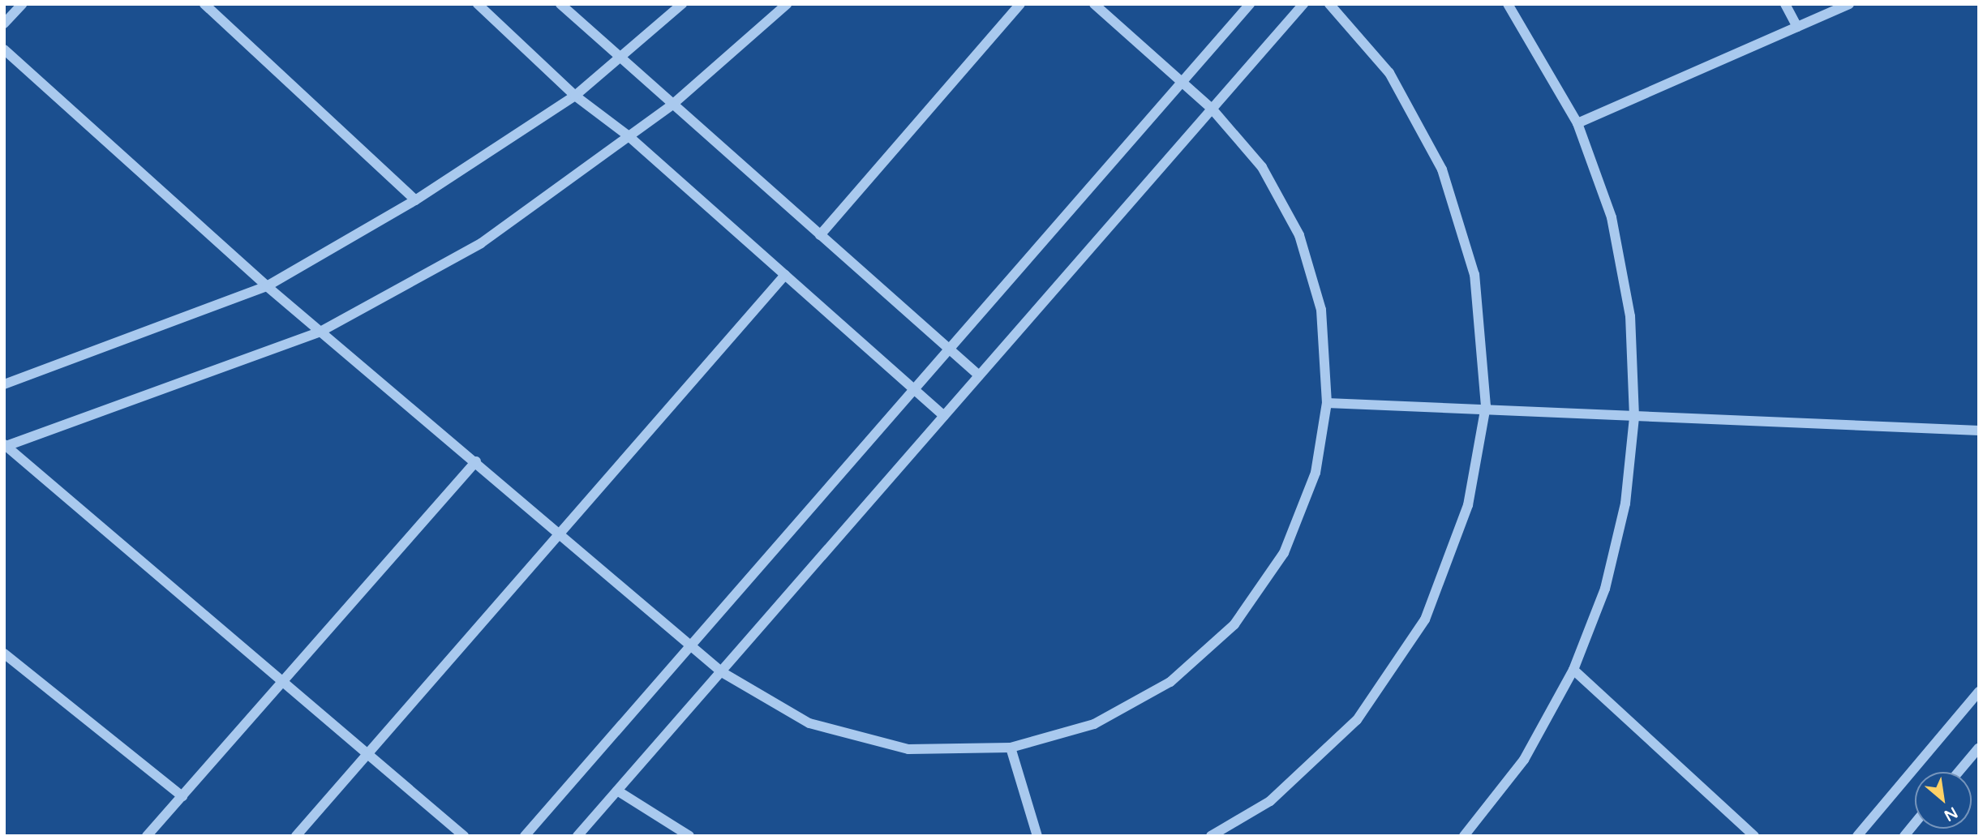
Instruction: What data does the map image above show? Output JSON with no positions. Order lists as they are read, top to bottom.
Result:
{
  "north": "bottom right"
}
